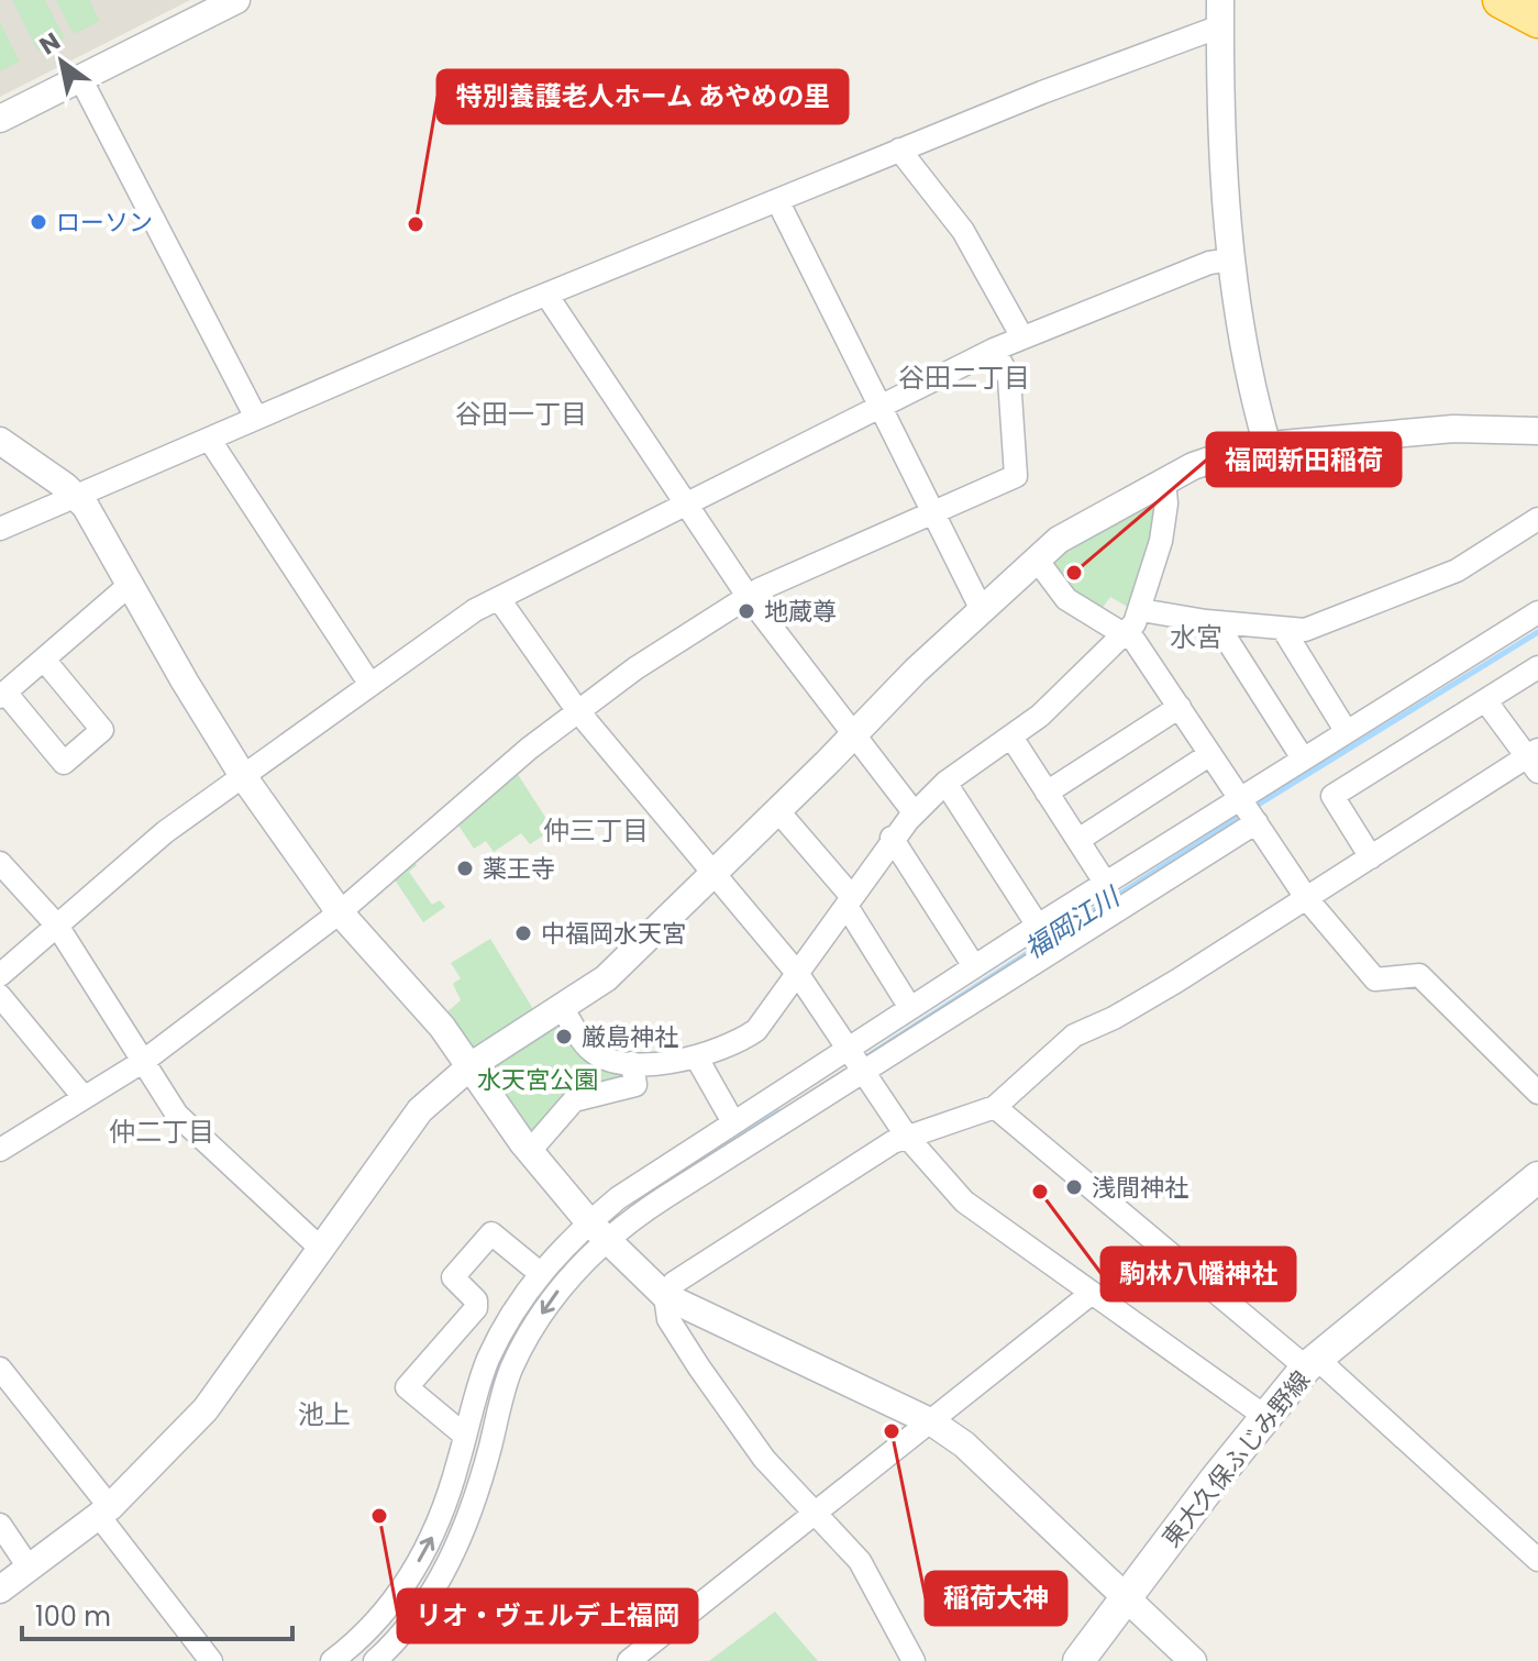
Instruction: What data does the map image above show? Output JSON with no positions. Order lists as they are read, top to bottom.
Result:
{
  "streets": {
    "main road": ["東大久保ふじみ野線"]
  },
  "districts": [
    "谷田二丁目",
    "谷田一丁目",
    "水宮",
    "仲三丁目",
    "仲二丁目",
    "池上"
  ],
  "water": ["福岡江川"],
  "parks": ["水天宮公園"],
  "places": [
    "ローソン",
    "特別養護老人ホーム あやめの里",
    "福岡新田稲荷",
    "地蔵尊",
    "薬王寺",
    "中福岡水天宮",
    "厳島神社",
    "浅間神社",
    "駒林八幡神社",
    "稲荷大神",
    "リオ・ヴェルデ上福岡"
  ],
  "scale_bar": "100 m",
  "north": "top left"
}
